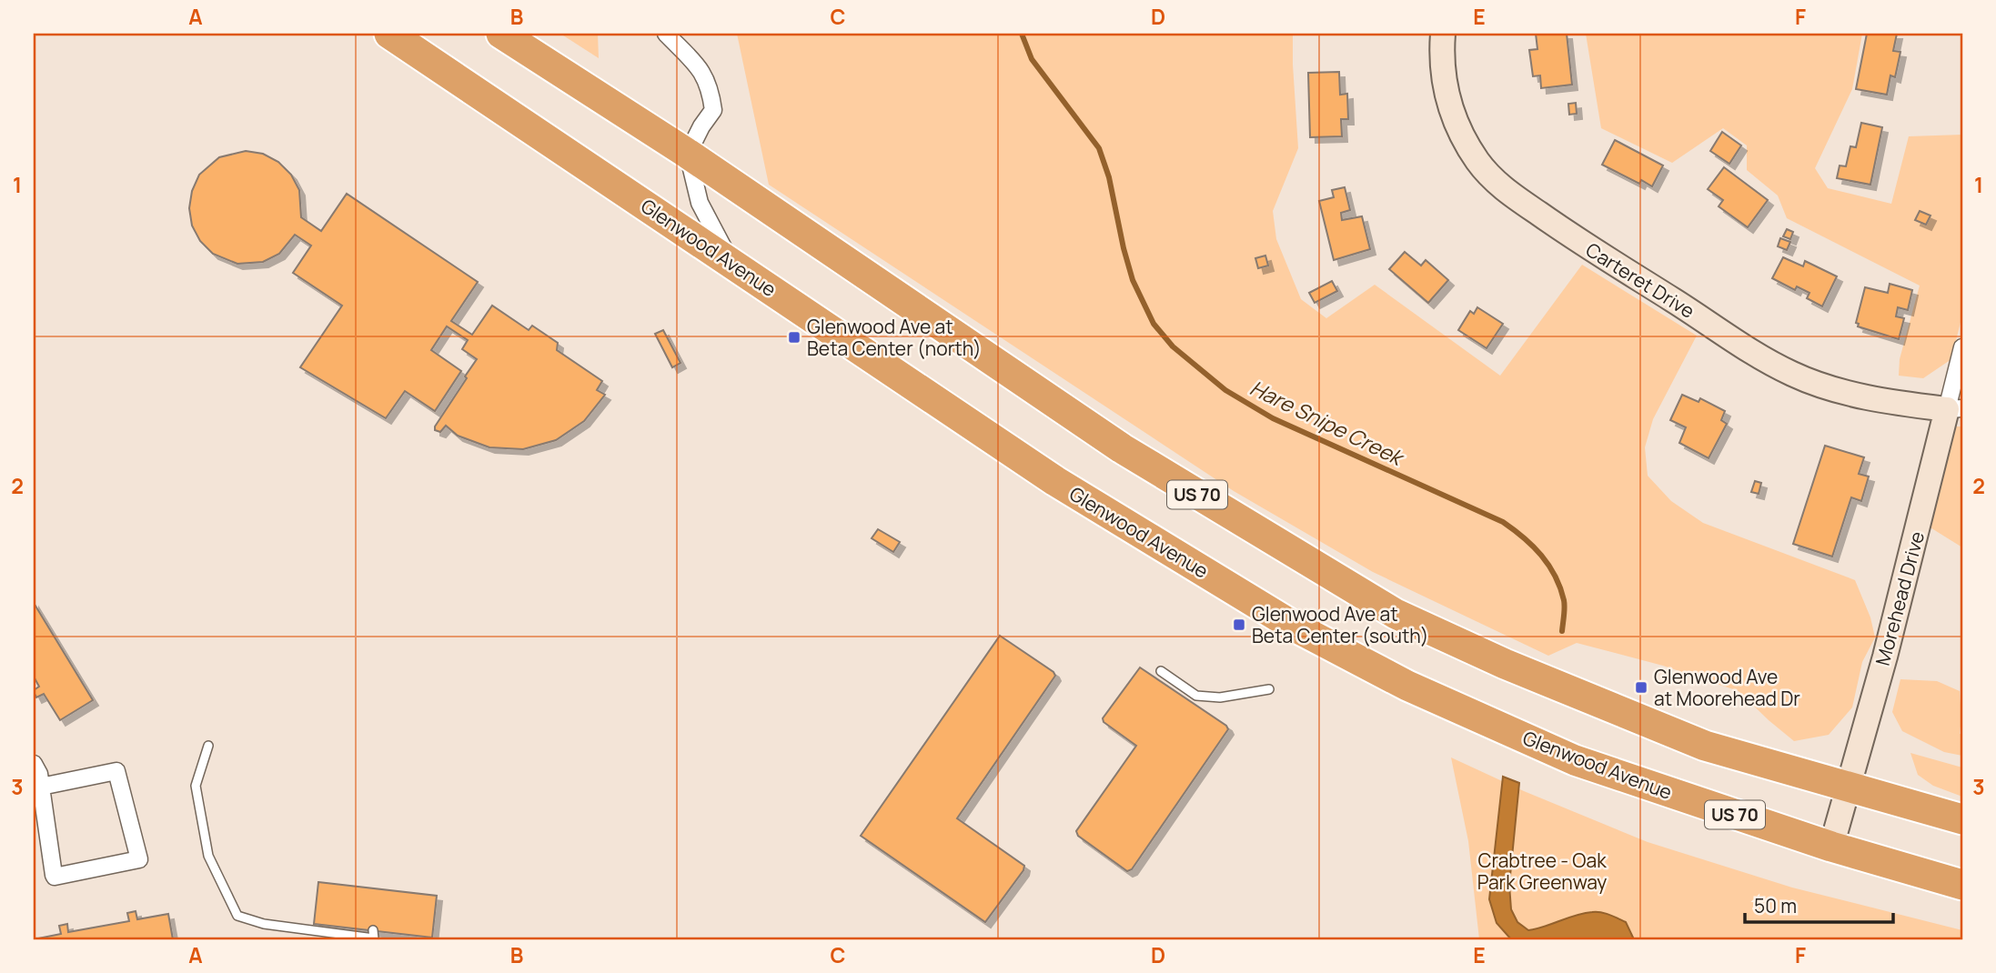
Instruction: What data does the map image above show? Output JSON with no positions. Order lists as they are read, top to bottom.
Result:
{
  "streets": {
    "highway": ["Glenwood Avenue", "US 70"],
    "street": ["Carteret Drive", "Morehead Drive"]
  },
  "crossings": [
    ["Glenwood Avenue", "Morehead Drive"],
    ["Carteret Drive", "Morehead Drive"],
    ["US 70", "Morehead Drive"]
  ],
  "water": ["Hare Snipe Creek"],
  "parks": ["Crabtree - Oak Park Greenway"],
  "places": {
    "transit": ["Glenwood Ave at Beta Center (north)", "Glenwood Ave at Beta Center (south)", "Glenwood Ave at Moorehead Dr"]
  },
  "scale_bar": "50 m",
  "grid": {
    "columns": [
      "A",
      "B",
      "C",
      "D",
      "E",
      "F"
    ],
    "rows": ["1", "2", "3"]
  }
}
